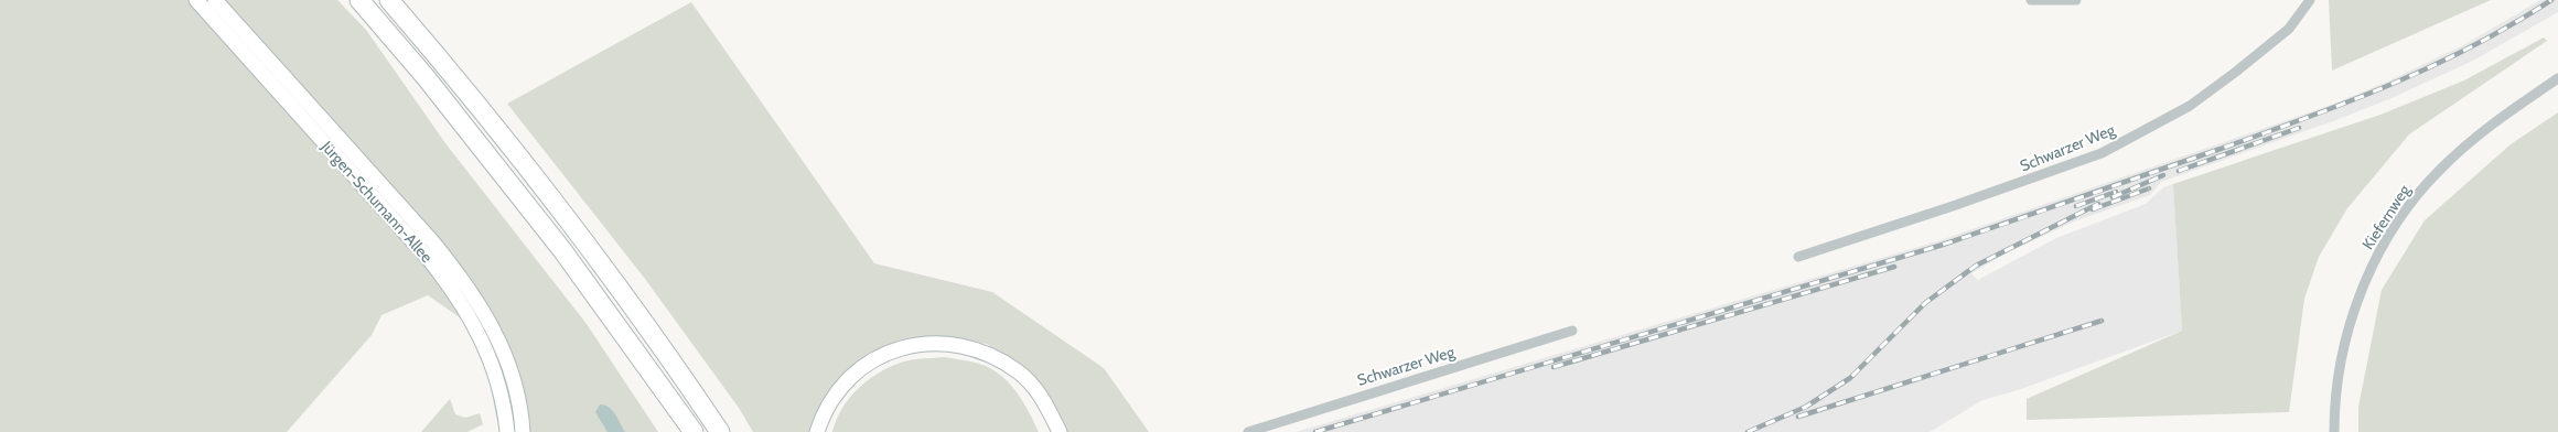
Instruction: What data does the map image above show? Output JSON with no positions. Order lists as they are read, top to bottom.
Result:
{
  "streets": {
    "street": ["Schwarzer Weg", "Jürgen-Schumann-Allee", "Kiefernweg"]
  }
}
